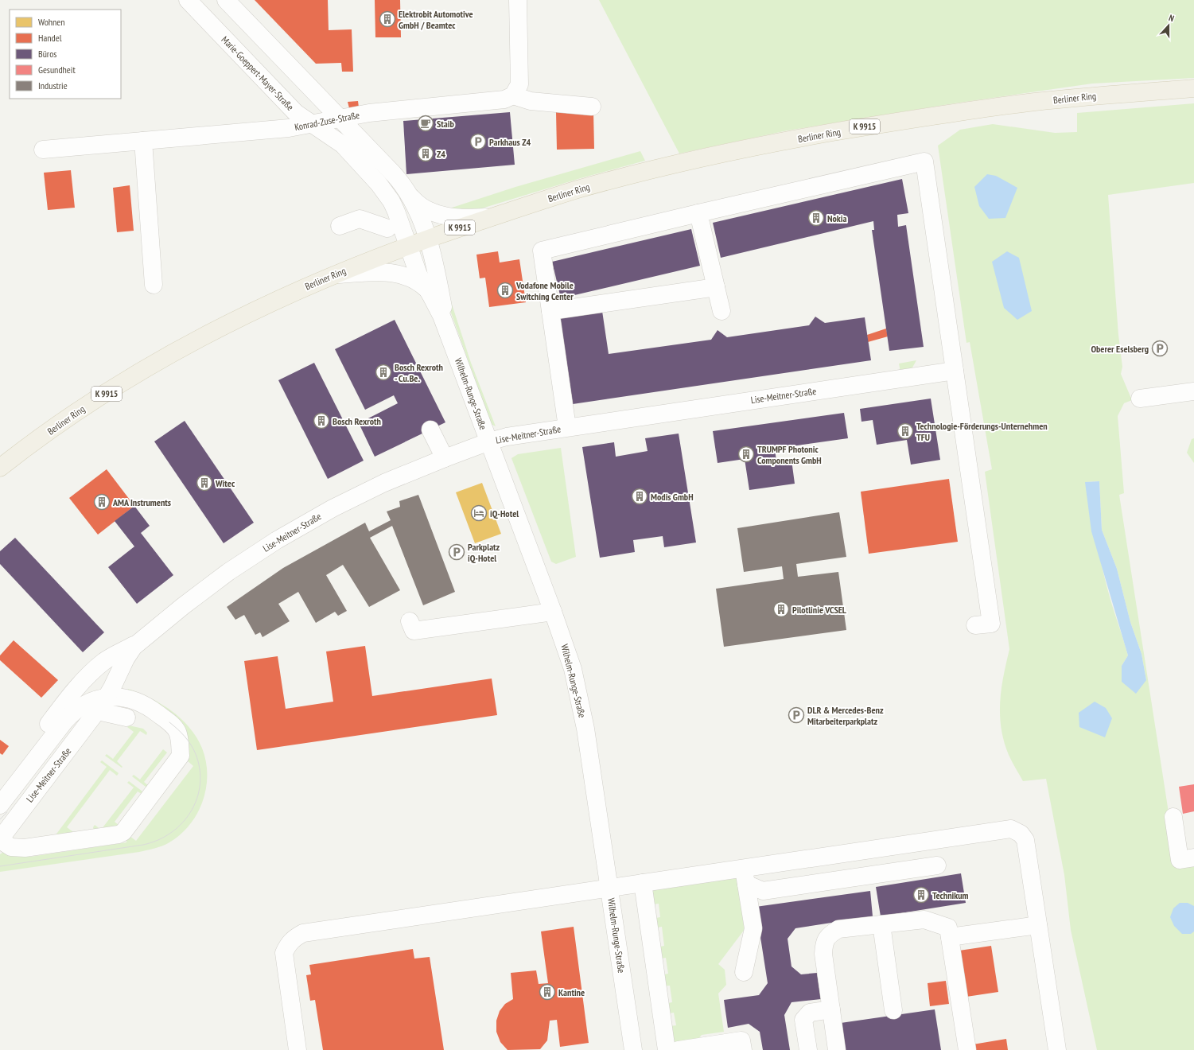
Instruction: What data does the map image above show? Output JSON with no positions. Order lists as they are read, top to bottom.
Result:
{
  "streets": {
    "main road": ["Berliner Ring", "K 9915"],
    "street": [
      "Marie-Goeppert-Mayer-Straße",
      "Konrad-Zuse-Straße",
      "Wilhelm-Runge-Straße",
      "Lise-Meitner-Straße"
    ]
  },
  "crossings": [
    ["Marie-Goeppert-Mayer-Straße", "Berliner Ring"],
    ["Marie-Goeppert-Mayer-Straße", "Konrad-Zuse-Straße"],
    ["Marie-Goeppert-Mayer-Straße", "Wilhelm-Runge-Straße"],
    ["Berliner Ring", "Wilhelm-Runge-Straße"],
    ["Wilhelm-Runge-Straße", "Lise-Meitner-Straße"]
  ],
  "places": {
    "building": [
      "Elektrobit Automotive GmbH / Beamtec",
      "Z4",
      "Nokia",
      "Vodafone Mobile Switching Center",
      "Bosch Rexroth - Cu.Be.",
      "Bosch Rexroth",
      "Technologie-Förderungs-Unternehmen TFU",
      "TRUMPF Photonic Components GmbH",
      "Witec",
      "Modis GmbH",
      "AMA Instruments",
      "Pilotlinie VCSEL",
      "Technikum",
      "Kantine"
    ],
    "cafe": ["Staib"],
    "parking": [
      "Parkhaus Z4",
      "Oberer Eselsberg",
      "Parkplatz iQ-Hotel",
      "DLR & Mercedes-Benz Mitarbeiterparkplatz"
    ],
    "hotel": ["iQ-Hotel"]
  },
  "legend": [
    "Wohnen",
    "Handel",
    "Büros",
    "Gesundheit",
    "Industrie"
  ],
  "north": "top"
}
